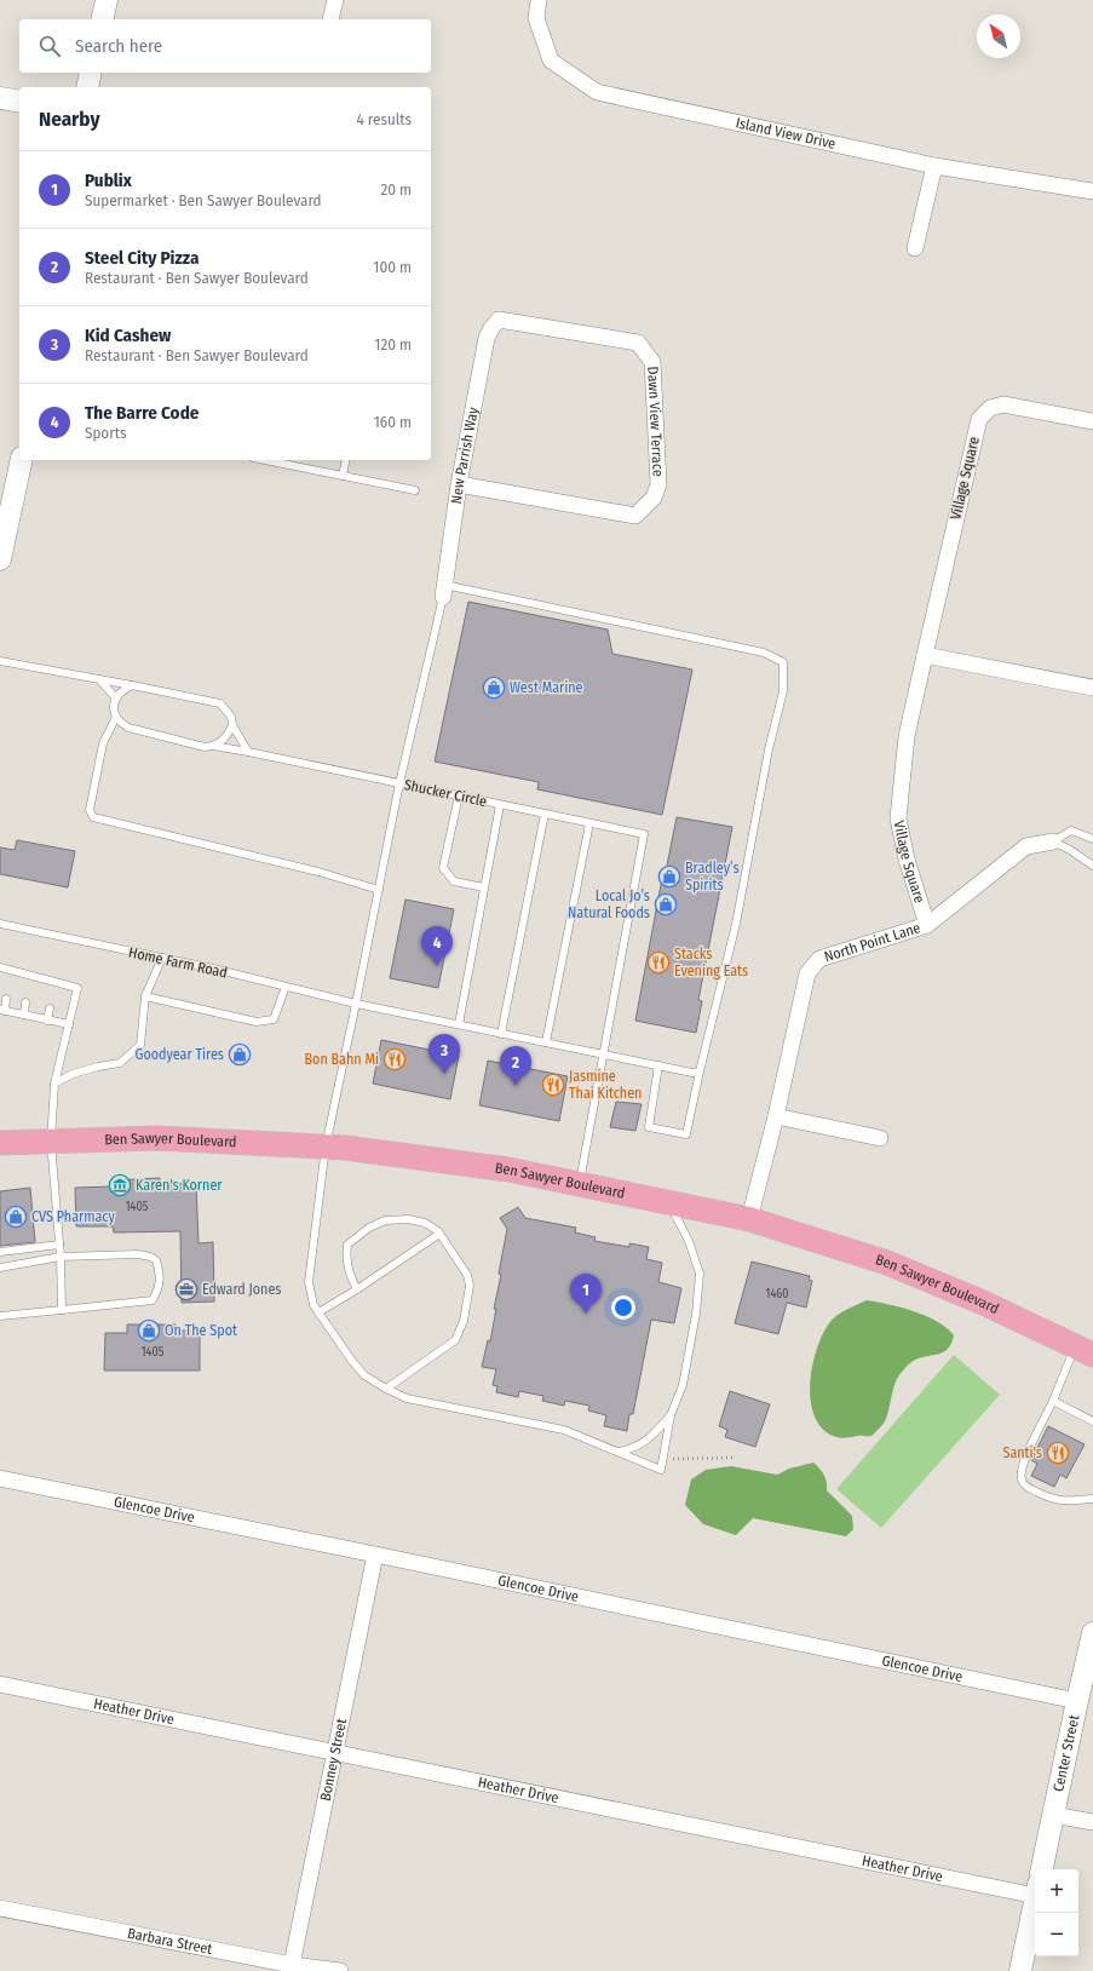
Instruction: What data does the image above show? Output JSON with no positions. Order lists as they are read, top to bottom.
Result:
{
  "streets": {
    "main road": ["Ben Sawyer Boulevard"],
    "street": [
      "Island View Drive",
      "Dawn View Terrace",
      "New Parrish Way",
      "Village Square",
      "North Point Lane",
      "Glencoe Drive",
      "Heather Drive",
      "Center Street",
      "Bonney Street",
      "Barbara Street"
    ],
    "lane": ["Shucker Circle", "Home Farm Road"]
  },
  "crossings": [
    ["Dawn View Terrace", "New Parrish Way"],
    ["Village Square", "North Point Lane"],
    ["Shucker Circle", "Home Farm Road"],
    ["North Point Lane", "Ben Sawyer Boulevard"],
    ["Glencoe Drive", "Center Street"],
    ["Glencoe Drive", "Bonney Street"],
    ["Heather Drive", "Bonney Street"],
    ["Bonney Street", "Barbara Street"]
  ],
  "places": {
    "shop": [
      "West Marine",
      "Bradley’s Spirits",
      "Local Jo’s Natural Foods",
      "Goodyear Tires",
      "CVS Pharmacy",
      "On The Spot"
    ],
    "restaurant": [
      "Stacks Evening Eats",
      "Bon Bahn Mi",
      "Jasmine Thai Kitchen",
      "Santi's"
    ],
    "museum": ["Karen's Korner"],
    "office": ["Edward Jones"]
  },
  "house_numbers": ["1405", "1460", "1405"],
  "north": "top left",
  "page": {
    "search": "Search here",
    "heading": ["Nearby", "4 results"],
    "list": [
      {
        "mark": "1",
        "name": "Publix",
        "note": "Supermarket · Ben Sawyer Boulevard",
        "value": "20 m"
      },
      {
        "mark": "2",
        "name": "Steel City Pizza",
        "note": "Restaurant · Ben Sawyer Boulevard",
        "value": "100 m"
      },
      {
        "mark": "3",
        "name": "Kid Cashew",
        "note": "Restaurant · Ben Sawyer Boulevard",
        "value": "120 m"
      },
      {
        "mark": "4",
        "name": "The Barre Code",
        "note": "Sports",
        "value": "160 m"
      }
    ],
    "pins": [
      "4",
      "3",
      "2",
      "1"
    ],
    "map_buttons": ["+", "−"]
  }
}
